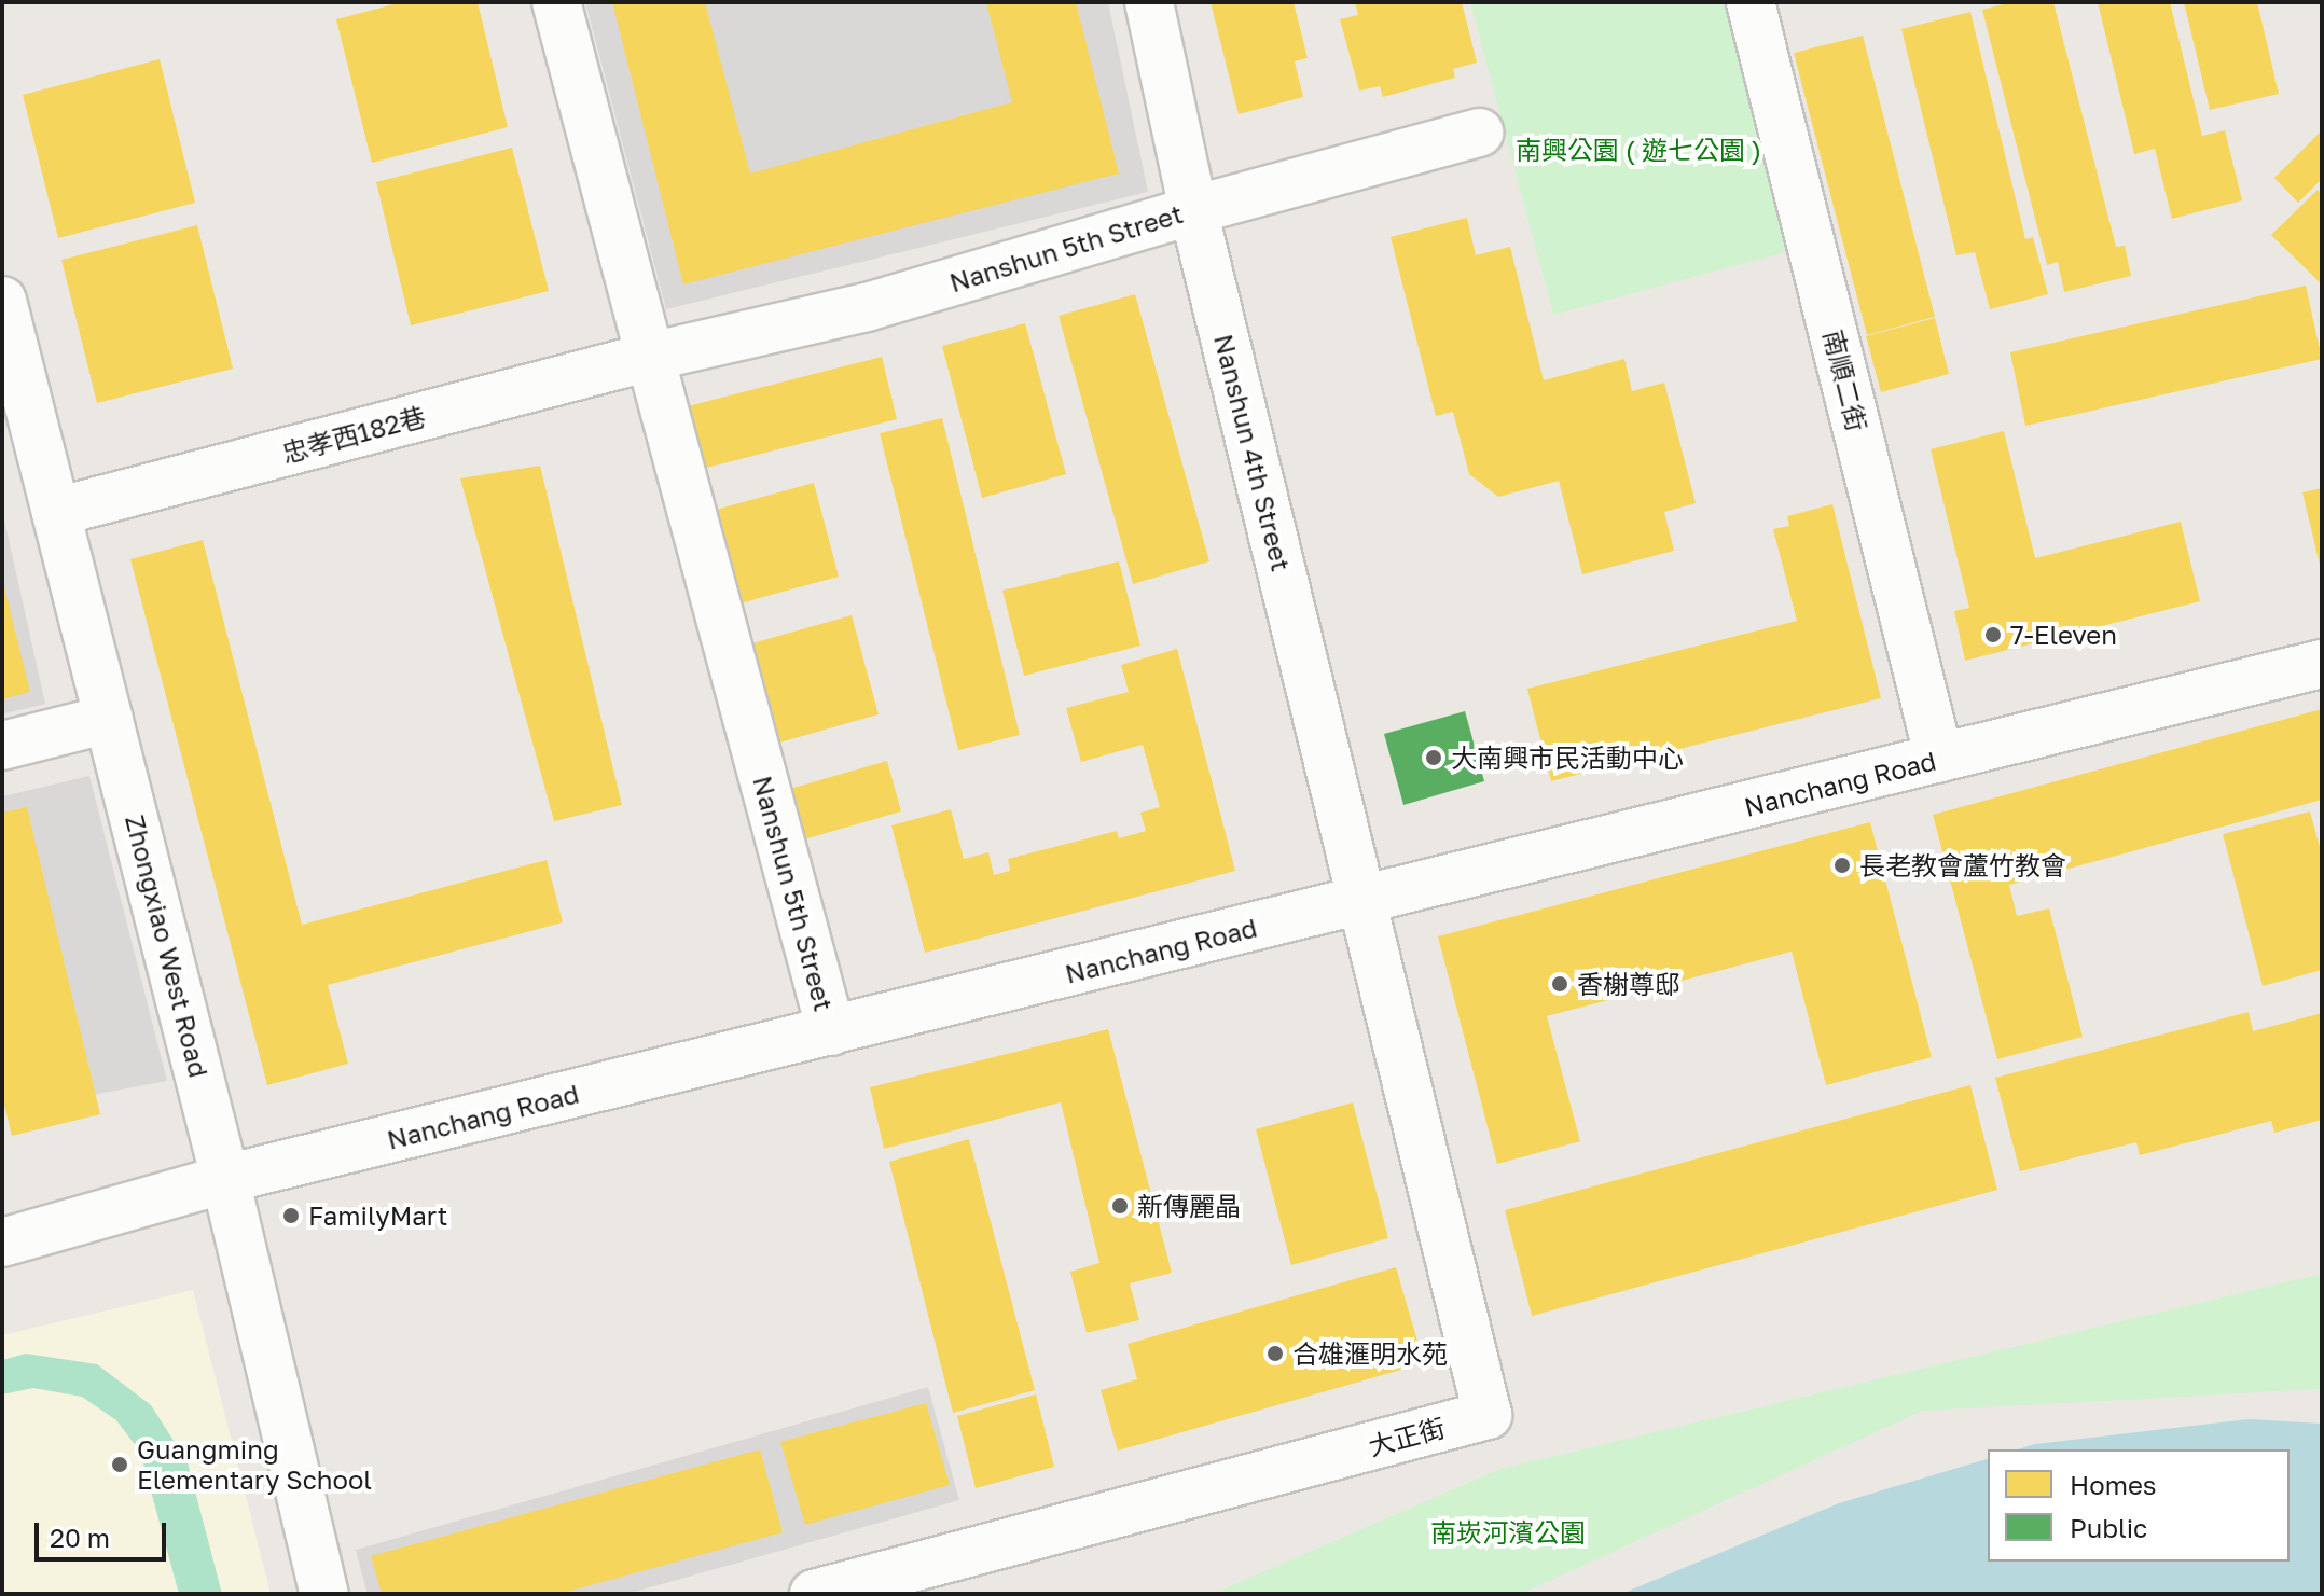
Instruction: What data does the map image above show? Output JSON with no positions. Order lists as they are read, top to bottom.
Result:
{
  "streets": {
    "street": [
      "Nanshun 5th Street",
      "南順二街",
      "忠孝西182巷",
      "Nanshun 4th Street",
      "Nanchang Road",
      "Zhongxiao West Road",
      "大正街"
    ]
  },
  "crossings": [
    ["Nanshun 5th Street", "忠孝西182巷"],
    ["Nanshun 5th Street", "Nanshun 4th Street"],
    ["Nanshun 5th Street", "Nanchang Road"],
    ["南順二街", "Nanchang Road"],
    ["忠孝西182巷", "Zhongxiao West Road"],
    ["Nanshun 4th Street", "Nanchang Road"],
    ["Nanshun 4th Street", "大正街"],
    ["Nanchang Road", "Zhongxiao West Road"],
    ["Nanchang Road", "大正街"]
  ],
  "parks": ["南興公園 ( 遊七公園 )", "南崁河濱公園"],
  "places": [
    "7-Eleven",
    "大南興市民活動中心",
    "長老教會蘆竹教會",
    "香榭尊邸",
    "新傳麗晶",
    "FamilyMart",
    "合雄滙明水苑",
    "Guangming Elementary School"
  ],
  "legend": ["Homes", "Public"],
  "scale_bar": "20 m"
}
